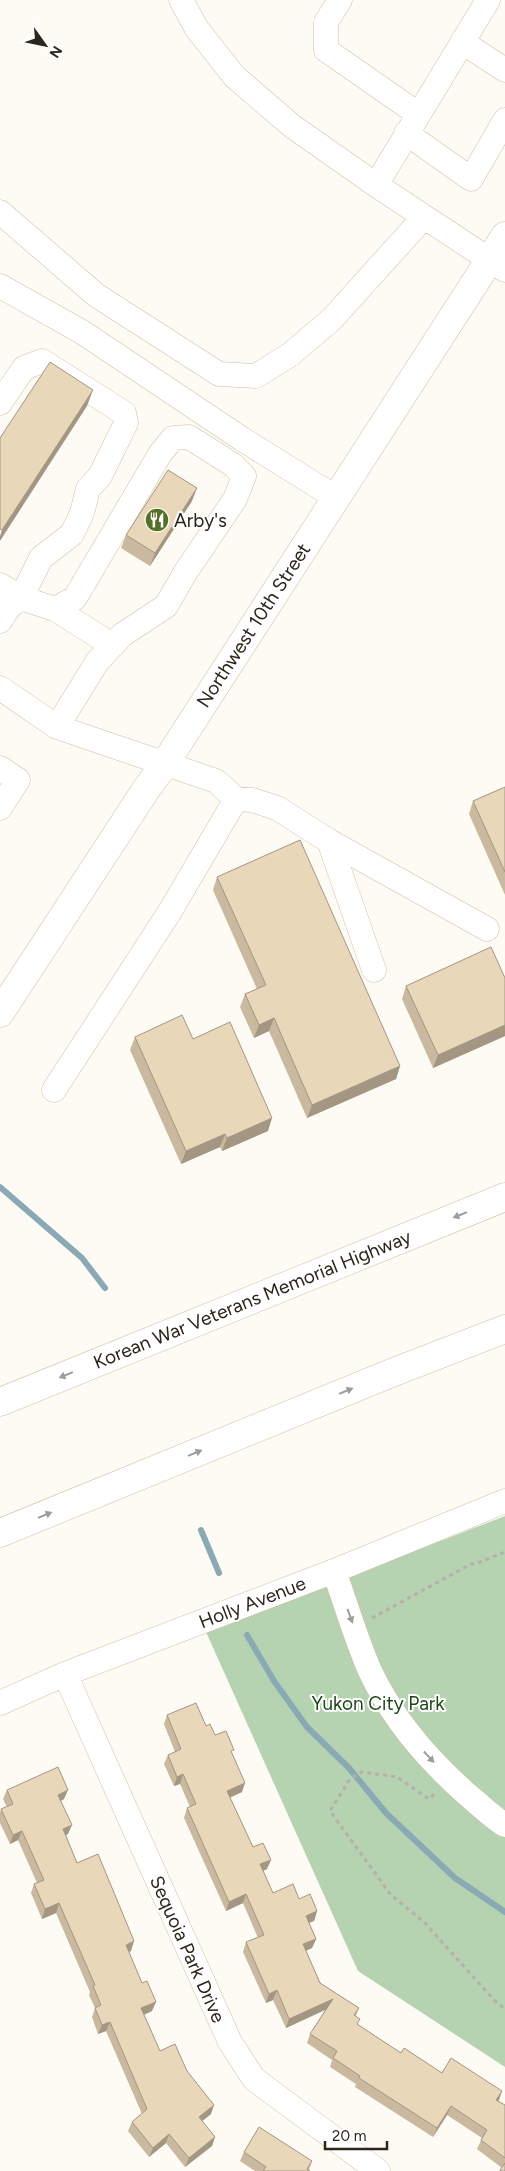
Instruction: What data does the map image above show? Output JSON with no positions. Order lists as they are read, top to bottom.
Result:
{
  "streets": {
    "main road": ["Northwest 10th Street", "Korean War Veterans Memorial Highway"],
    "street": ["Holly Avenue", "Sequoia Park Drive"]
  },
  "crossings": [
    ["Holly Avenue", "Sequoia Park Drive"]
  ],
  "parks": ["Yukon City Park"],
  "places": {
    "restaurant": ["Arby's"]
  },
  "scale_bar": "20 m",
  "north": "bottom right"
}
